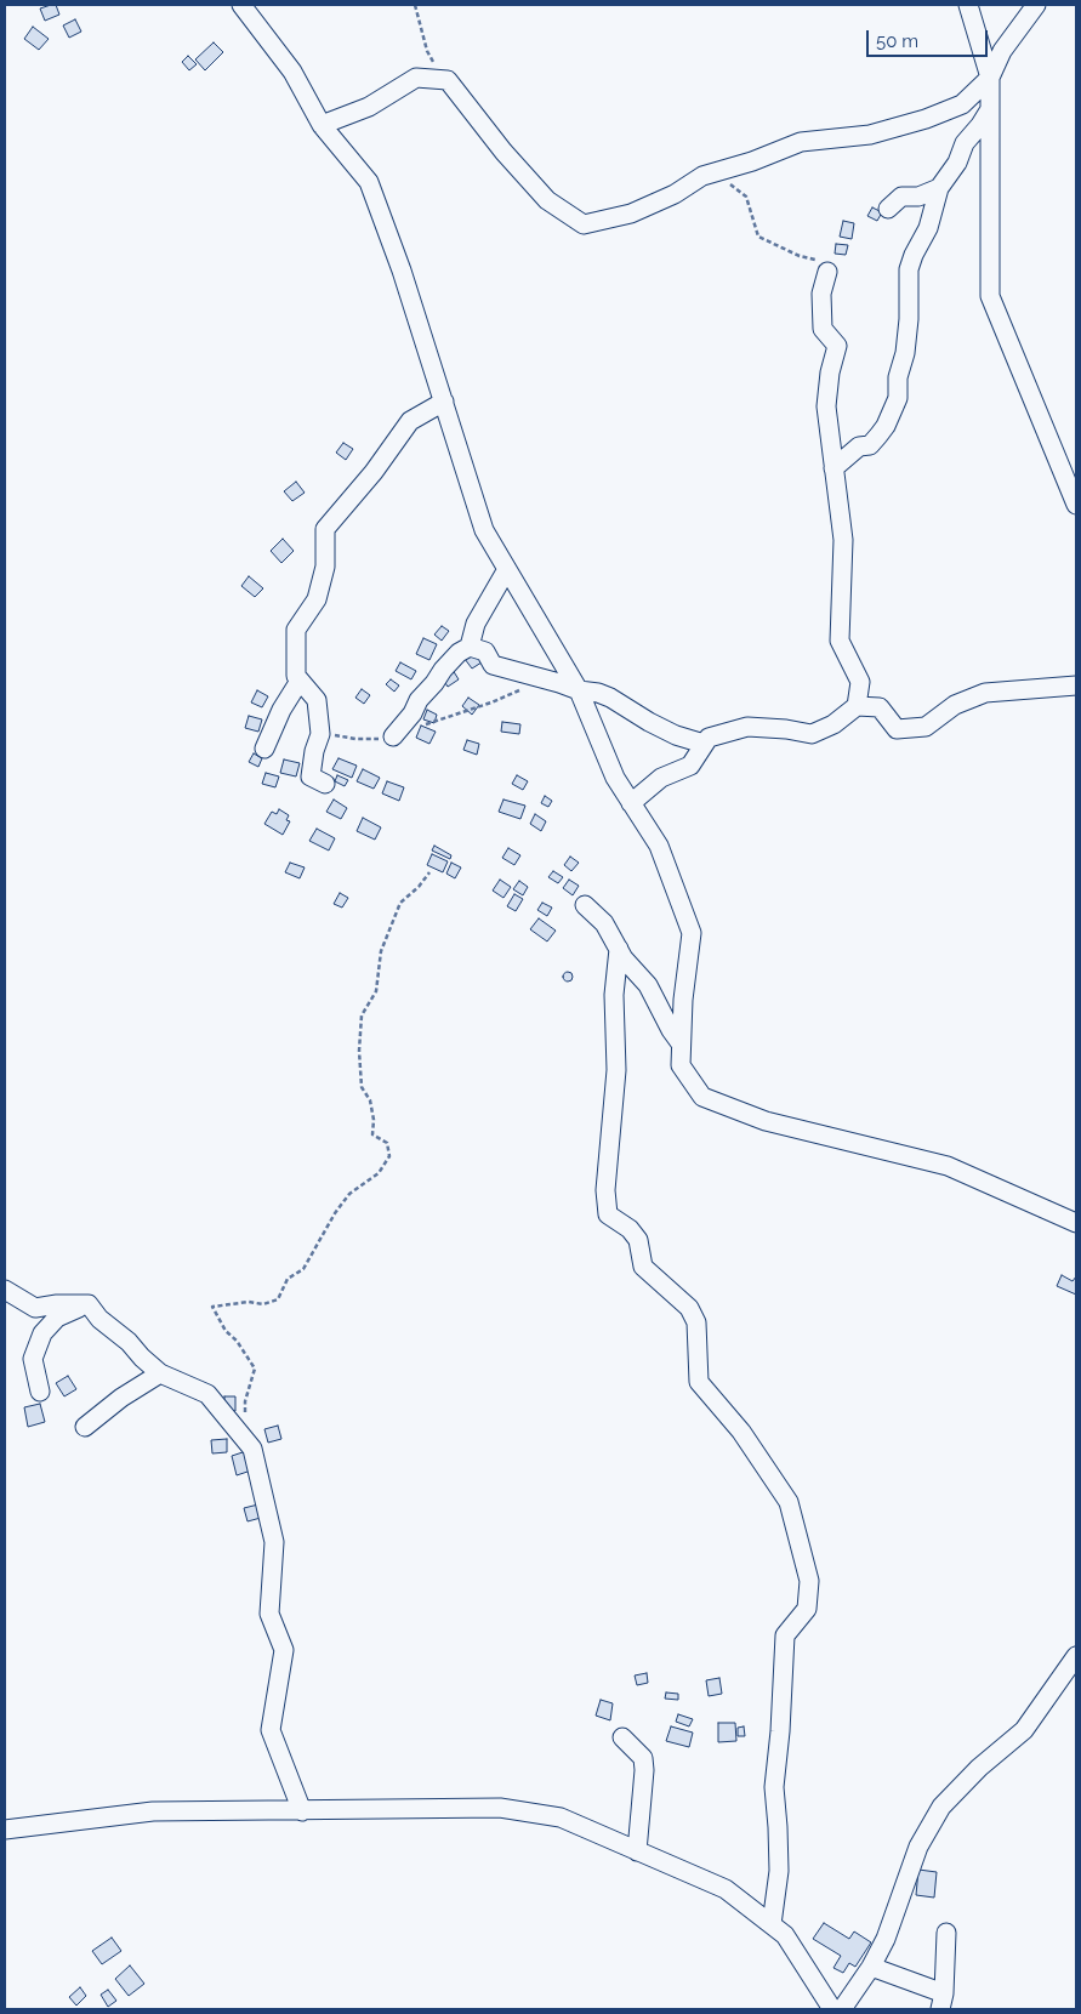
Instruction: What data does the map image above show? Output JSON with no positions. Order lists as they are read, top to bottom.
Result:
{
  "scale_bar": "50 m"
}
